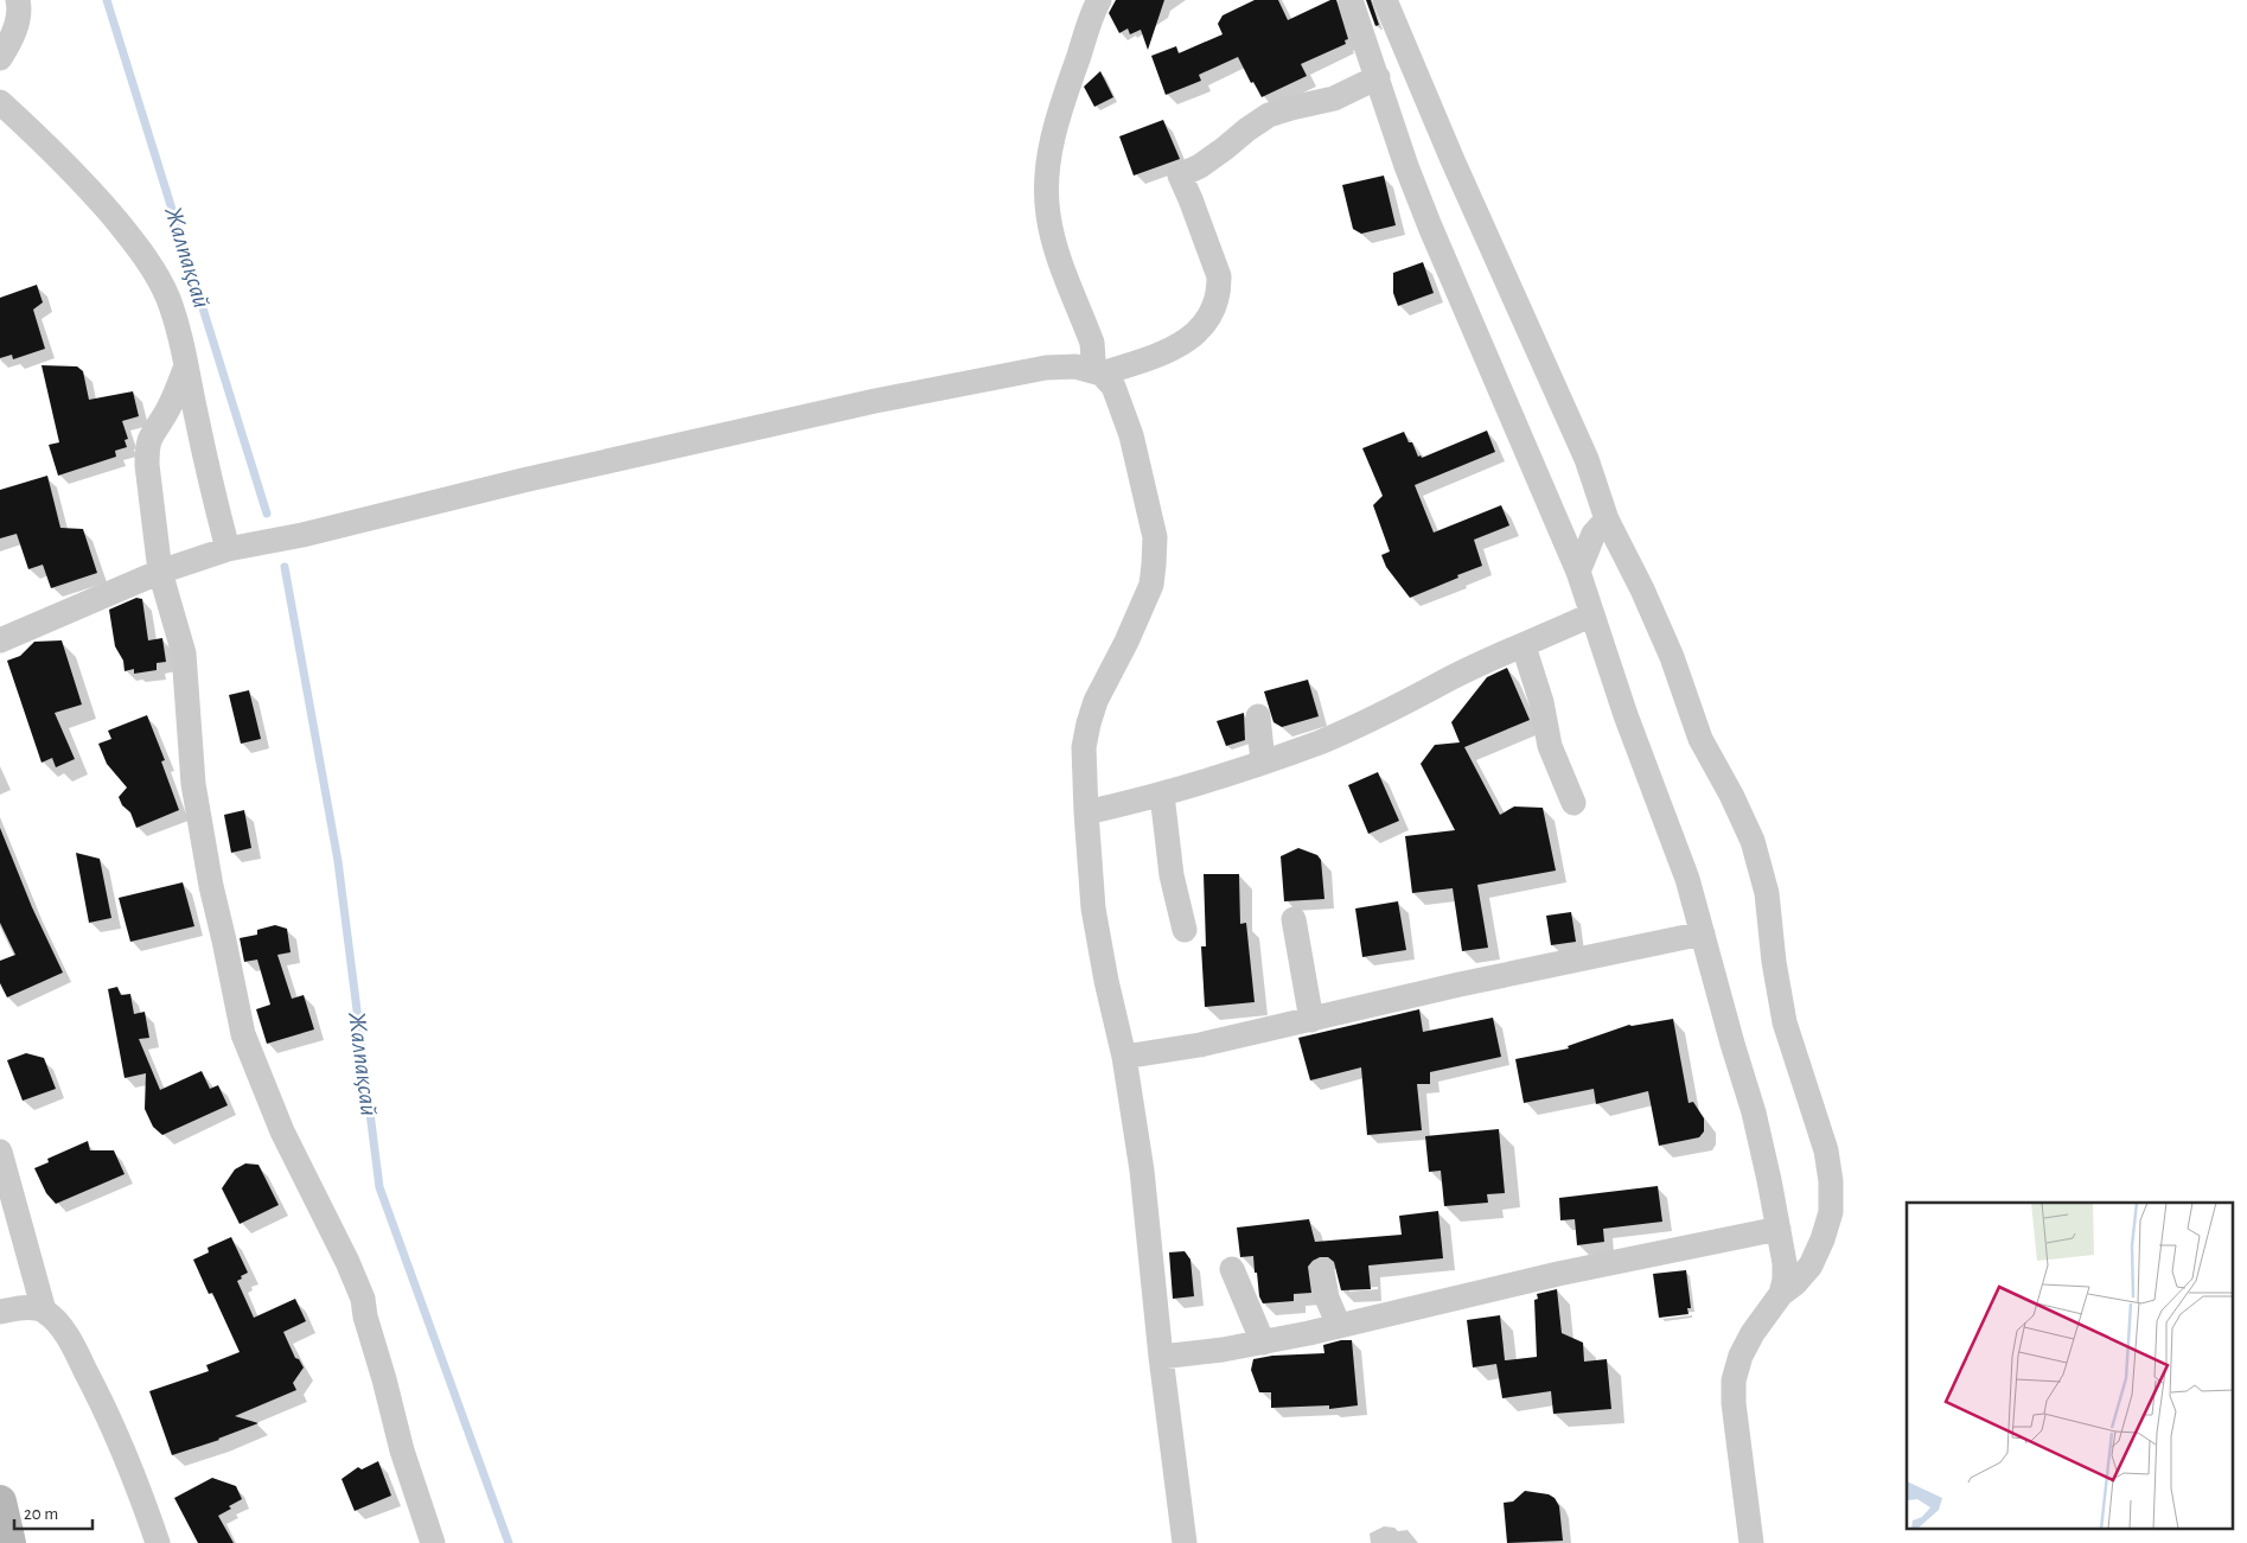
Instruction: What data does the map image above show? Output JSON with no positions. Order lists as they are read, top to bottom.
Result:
{
  "water": ["Жалпақсай"],
  "scale_bar": "20 m"
}
